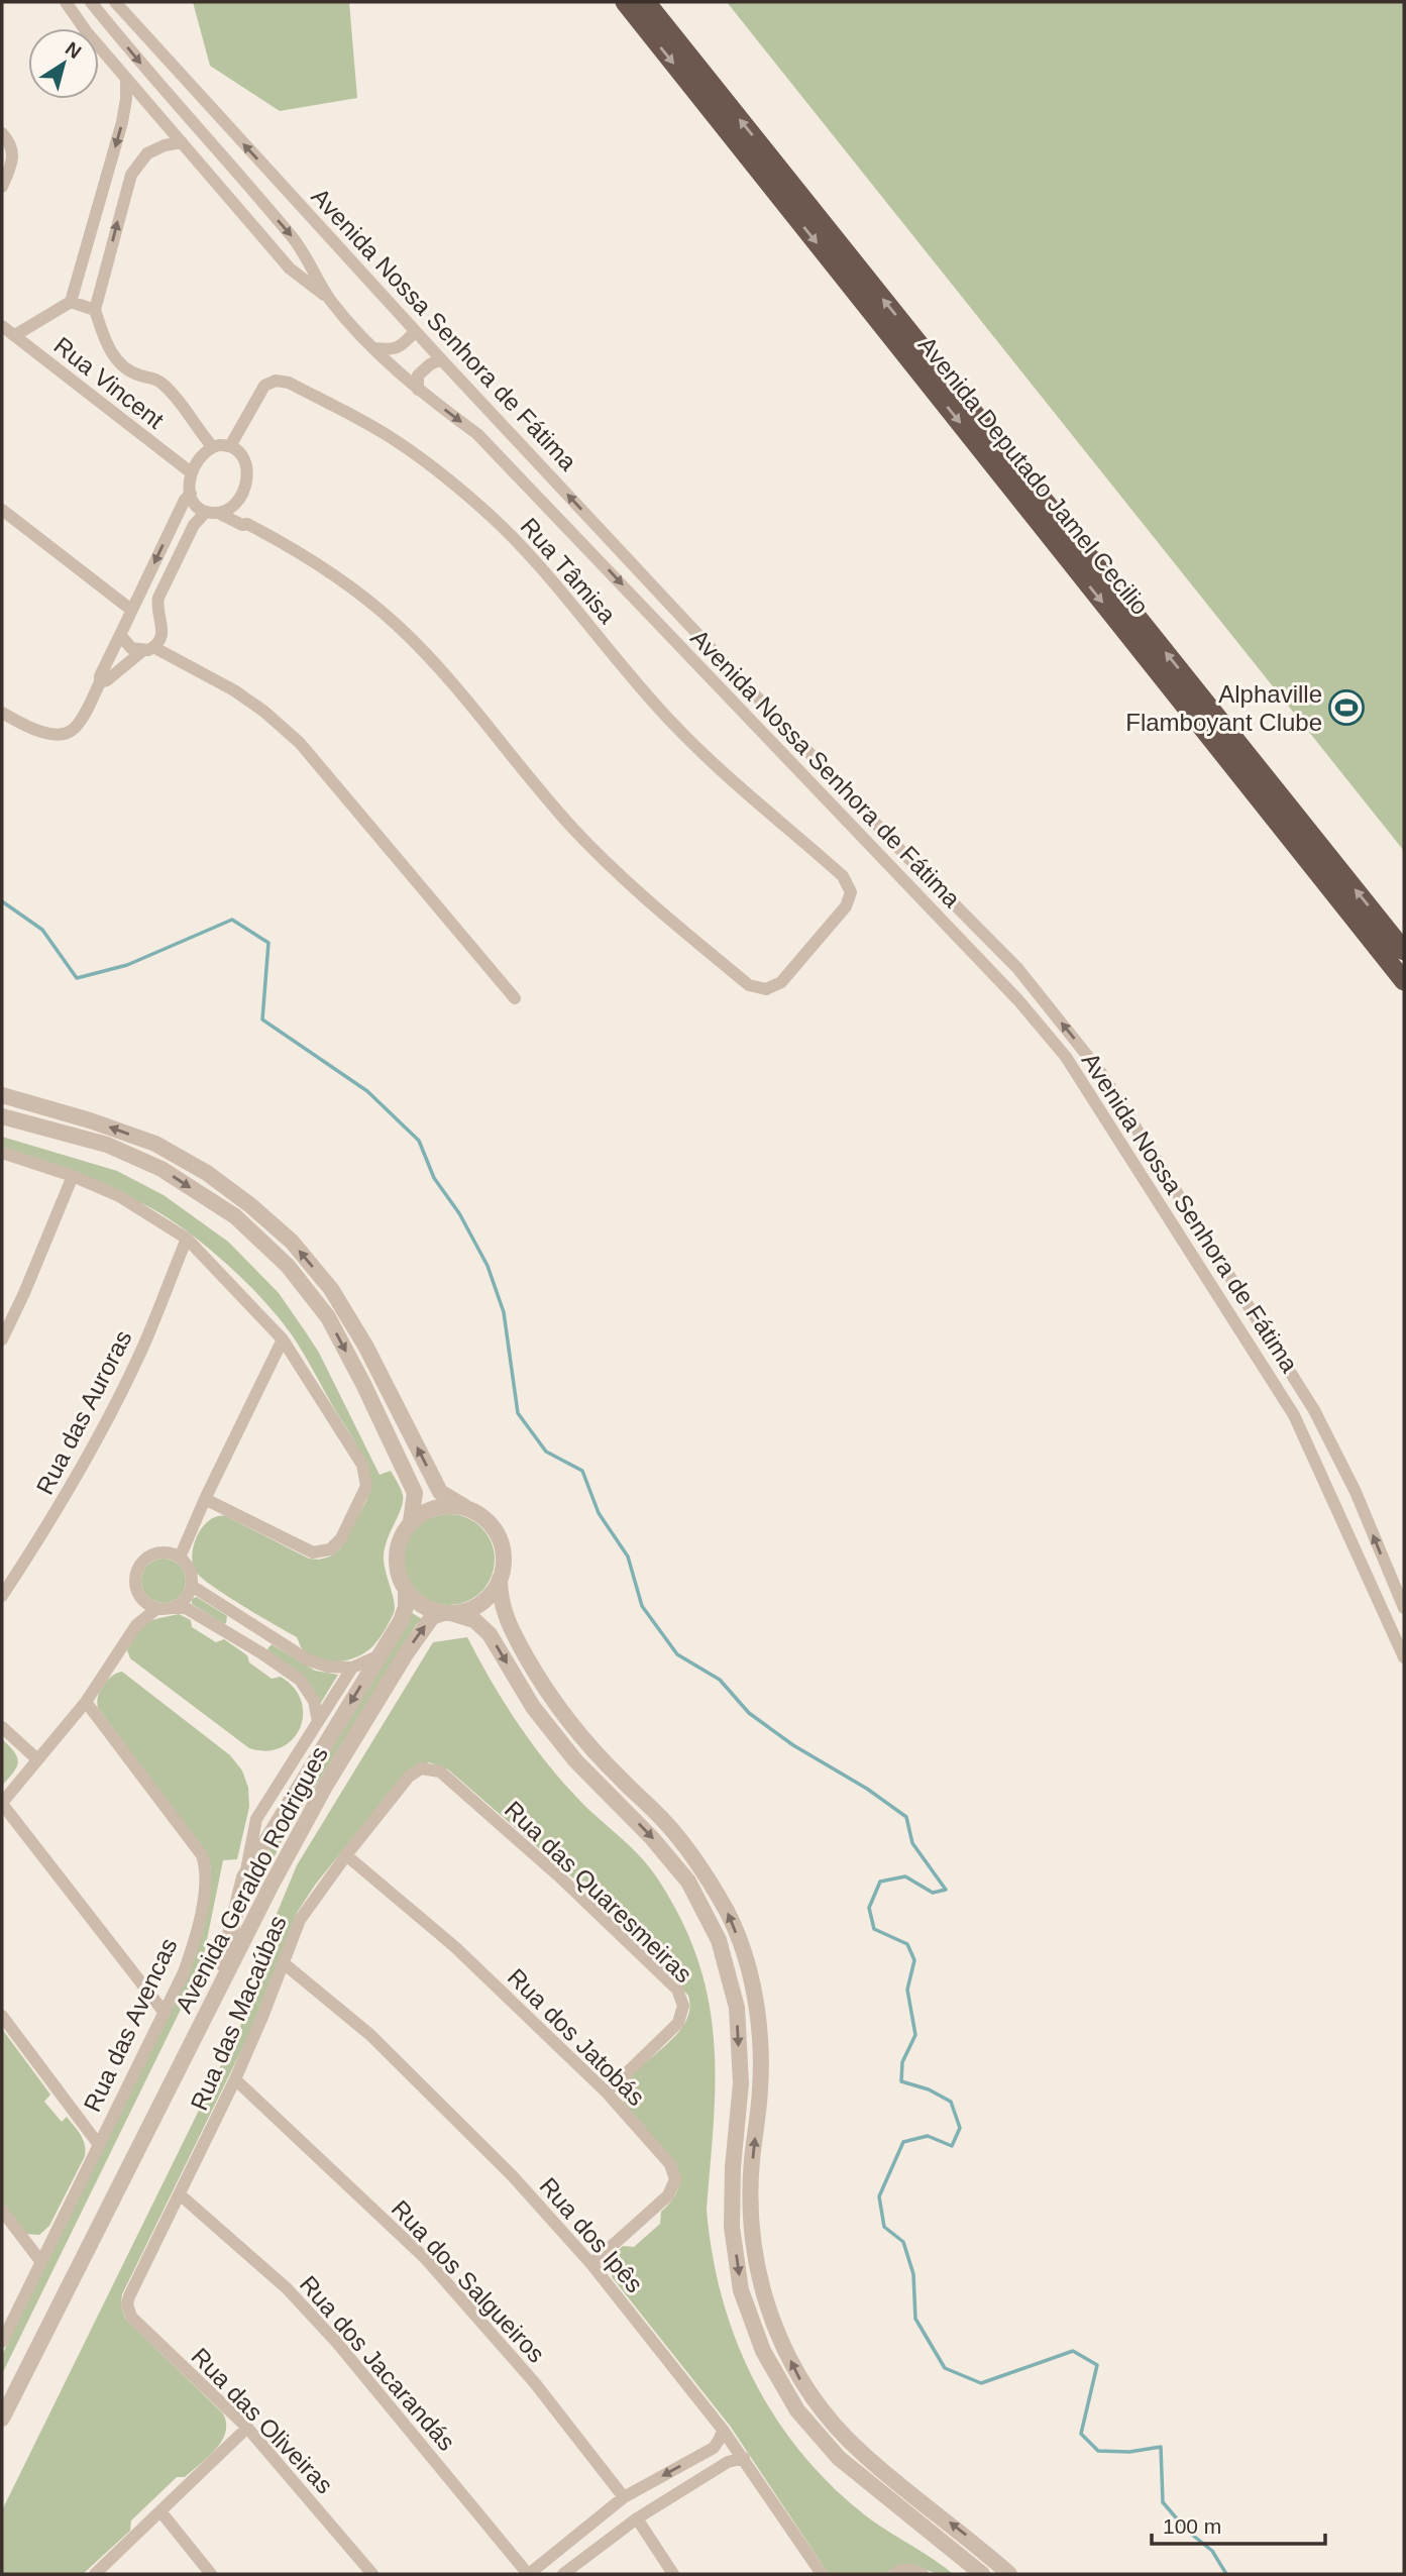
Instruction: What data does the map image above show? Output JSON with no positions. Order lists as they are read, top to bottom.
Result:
{
  "streets": {
    "highway": ["Avenida Deputado Jamel Cecilio"],
    "street": [
      "Avenida Nossa Senhora de Fátima",
      "Rua Vincent",
      "Rua Tâmisa",
      "Rua das Auroras",
      "Avenida Geraldo Rodrigues",
      "Rua das Quaresmeiras",
      "Rua das Macaúbas",
      "Rua das Avencas",
      "Rua dos Jatobás",
      "Rua dos Ipês",
      "Rua dos Salgueiros",
      "Rua dos Jacarandás",
      "Rua das Oliveiras"
    ]
  },
  "crossings": [
    ["Rua Vincent", "Rua Tâmisa"],
    ["Rua das Quaresmeiras", "Rua das Macaúbas"],
    ["Rua das Quaresmeiras", "Rua dos Jatobás"],
    ["Rua das Macaúbas", "Rua dos Jatobás"],
    ["Rua das Macaúbas", "Rua dos Ipês"],
    ["Rua das Macaúbas", "Rua dos Salgueiros"],
    ["Rua das Macaúbas", "Rua dos Jacarandás"],
    ["Rua das Macaúbas", "Rua das Oliveiras"],
    ["Rua dos Jatobás", "Rua dos Ipês"]
  ],
  "places": {
    "sports": ["Alphaville Flamboyant Clube"]
  },
  "scale_bar": "100 m",
  "north": "top right"
}
